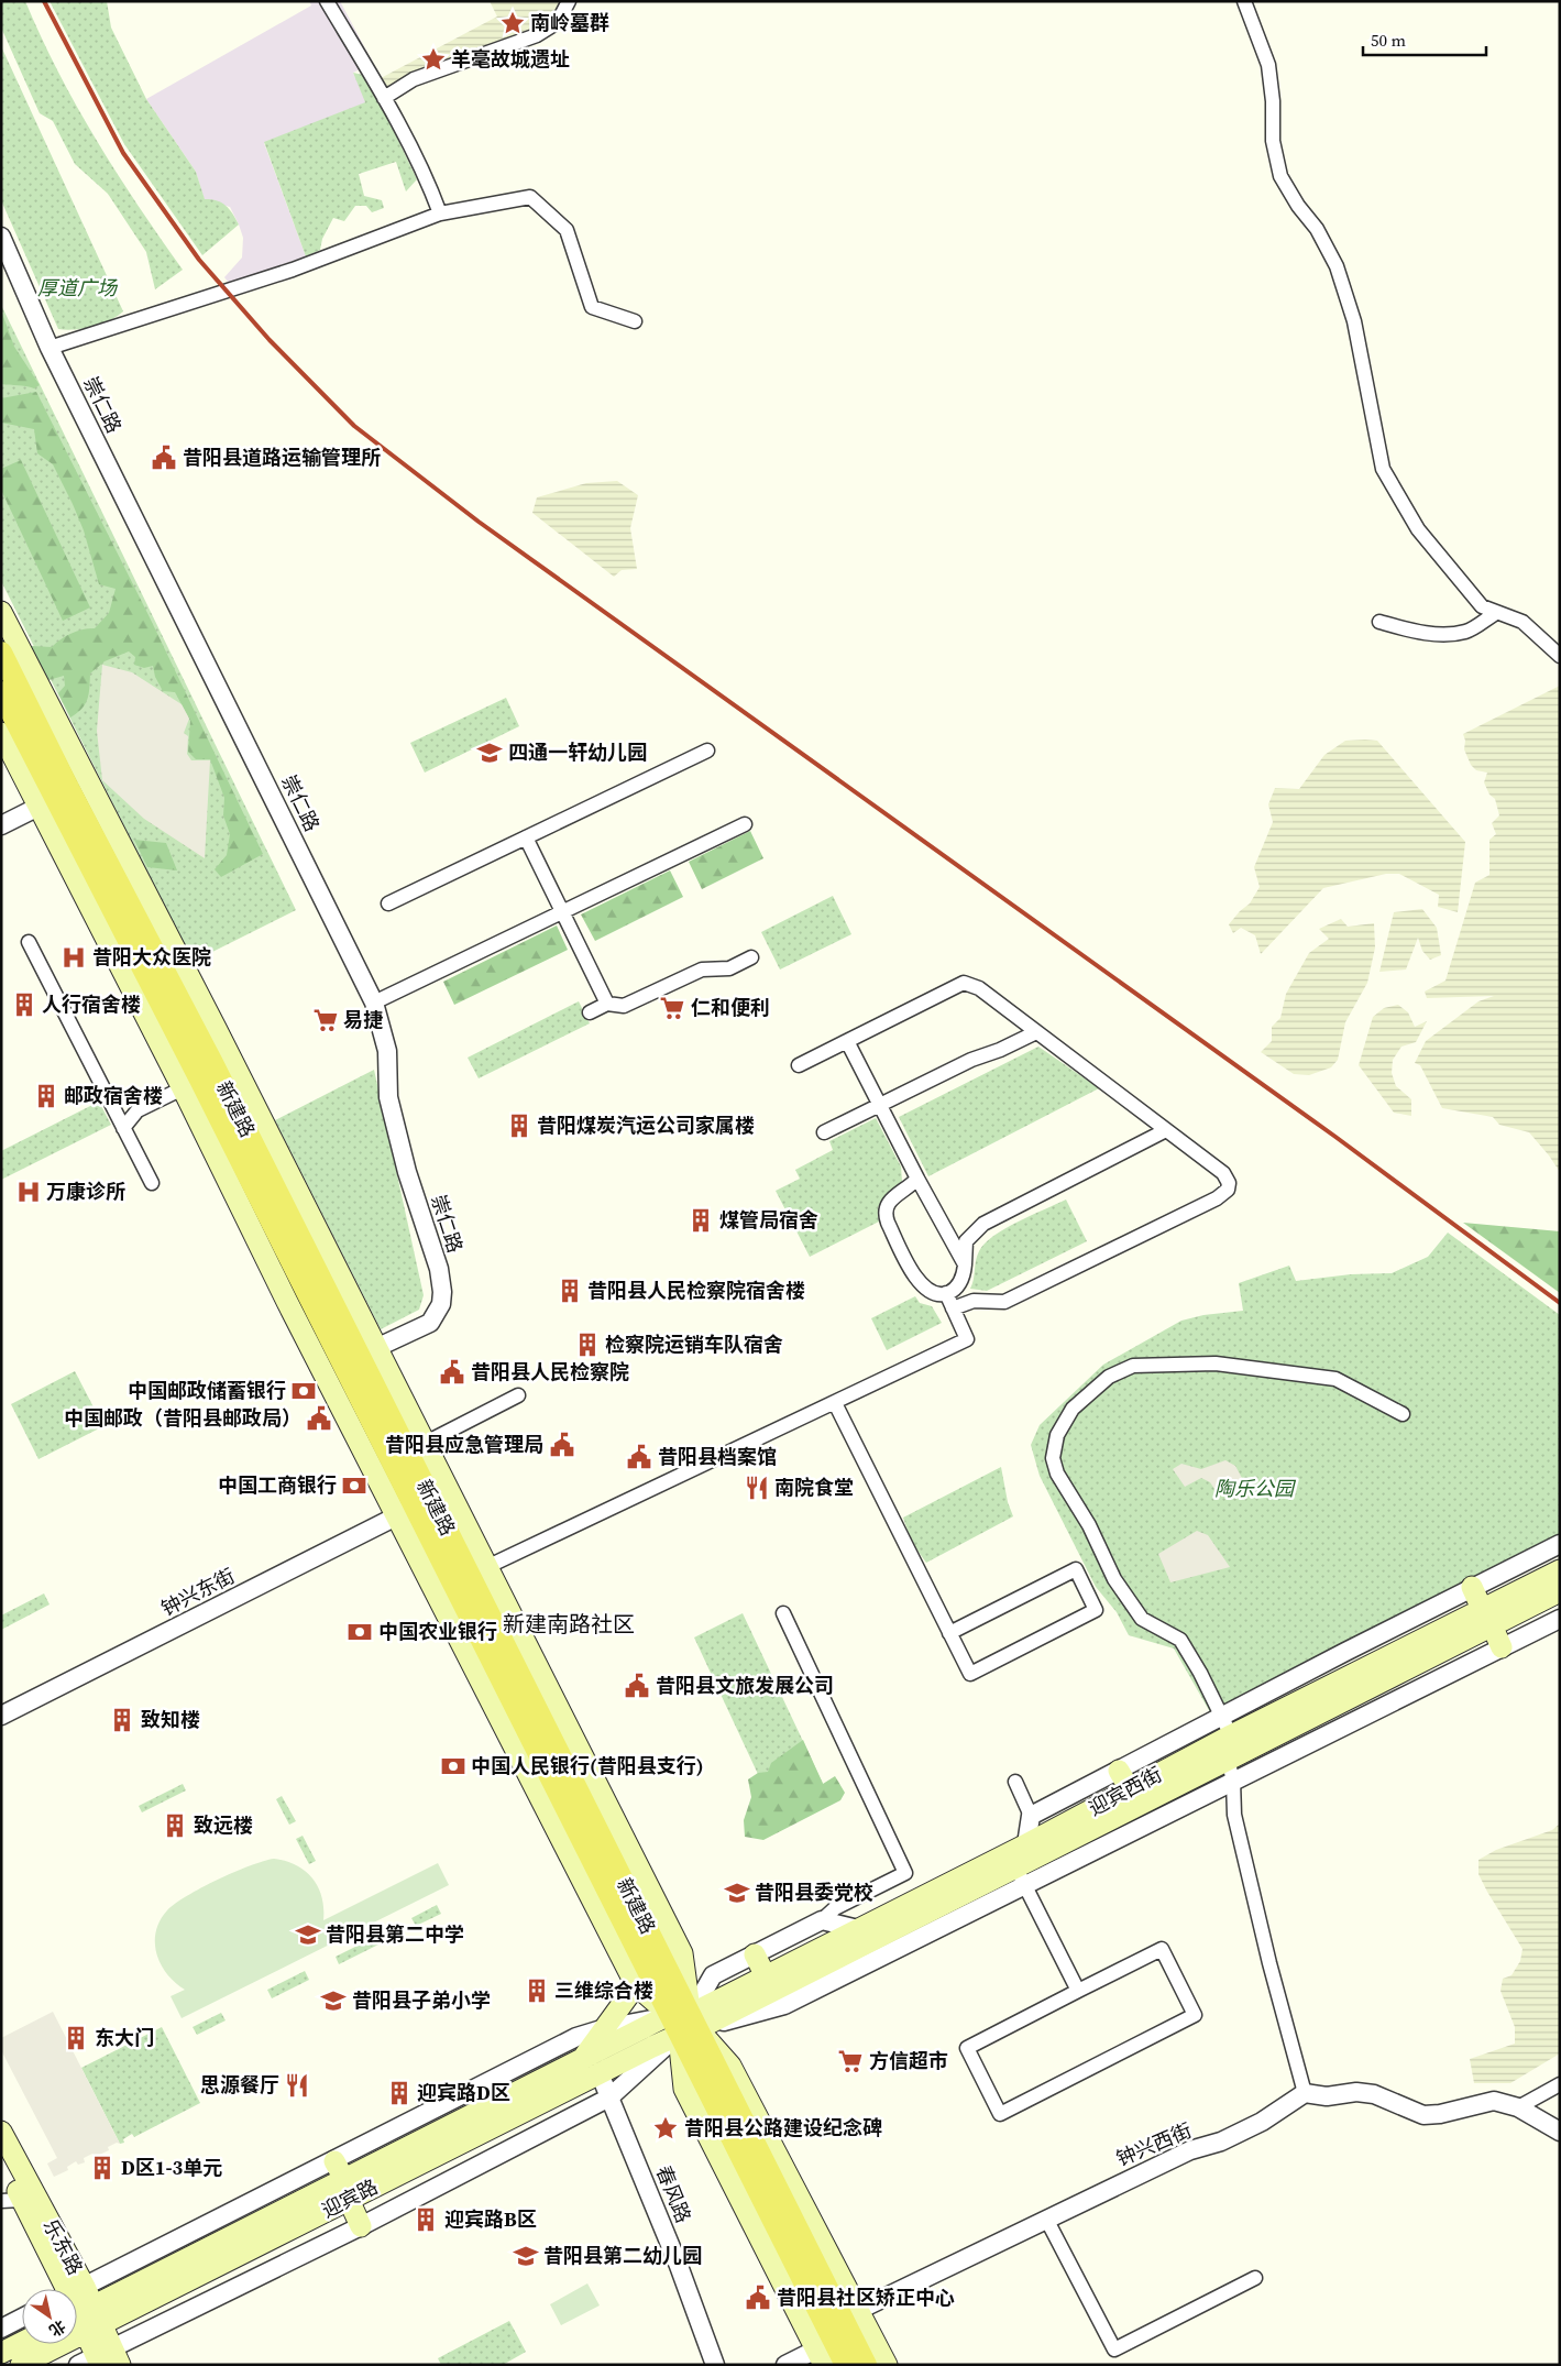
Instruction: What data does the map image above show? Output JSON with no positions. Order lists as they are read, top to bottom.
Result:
{
  "streets": {
    "main road": [
      "新建路",
      "迎宾西街",
      "迎宾路",
      "乐东路"
    ],
    "street": [
      "崇仁路",
      "钟兴东街",
      "钟兴西街",
      "春风路"
    ]
  },
  "crossings": [
    ["崇仁路", "新建路"],
    ["新建路", "钟兴东街"],
    ["新建路", "迎宾西街"],
    ["新建路", "钟兴西街"],
    ["新建路", "迎宾路"],
    ["迎宾西街", "迎宾路"],
    ["春风路", "迎宾路"],
    ["迎宾路", "乐东路"]
  ],
  "districts": ["新建南路社区"],
  "parks": ["厚道广场", "陶乐公园"],
  "places": {
    "place": ["南岭墓群", "羊毫故城遗址", "昔阳县公路建设纪念碑"],
    "public building": [
      "昔阳县道路运输管理所",
      "昔阳县人民检察院",
      "中国邮政（昔阳县邮政局）",
      "昔阳县应急管理局",
      "昔阳县档案馆",
      "昔阳县文旅发展公司",
      "昔阳县社区矫正中心"
    ],
    "school or university": [
      "四通一轩幼儿园",
      "昔阳县委党校",
      "昔阳县第二中学",
      "昔阳县子弟小学",
      "昔阳县第二幼儿园"
    ],
    "hospital": ["昔阳大众医院", "万康诊所"],
    "building": [
      "人行宿舍楼",
      "邮政宿舍楼",
      "昔阳煤炭汽运公司家属楼",
      "煤管局宿舍",
      "昔阳县人民检察院宿舍楼",
      "检察院运销车队宿舍",
      "致知楼",
      "致远楼",
      "三维综合楼",
      "东大门",
      "迎宾路D区",
      "D区1-3单元",
      "迎宾路B区"
    ],
    "supermarket": ["仁和便利", "易捷", "方信超市"],
    "bank": [
      "中国邮政储蓄银行",
      "中国工商银行",
      "中国农业银行",
      "中国人民银行(昔阳县支行)"
    ],
    "restaurant": ["南院食堂", "思源餐厅"]
  },
  "scale_bar": "50 m",
  "north": "bottom right"
}
